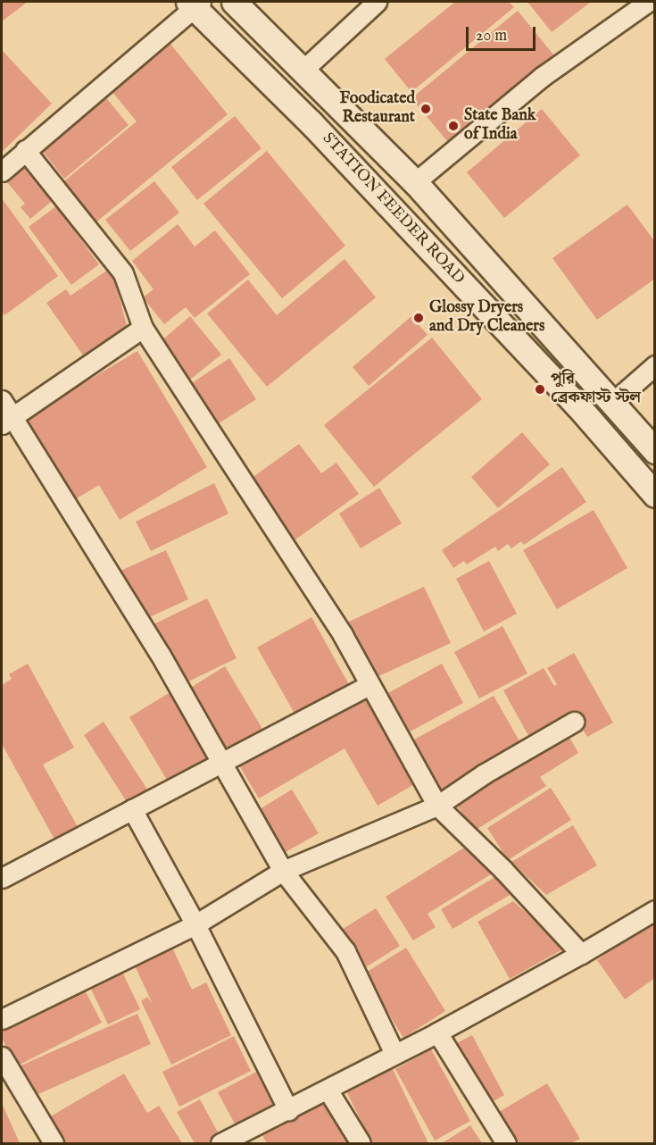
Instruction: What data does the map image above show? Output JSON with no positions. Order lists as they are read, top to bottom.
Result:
{
  "streets": {
    "street": ["STATION FEEDER ROAD"]
  },
  "places": [
    "Foodicated Restaurant",
    "State Bank of India",
    "Glossy Dryers and Dry Cleaners",
    "পুরি ব্রেকফাস্ট স্টল"
  ],
  "scale_bar": "20 m"
}
